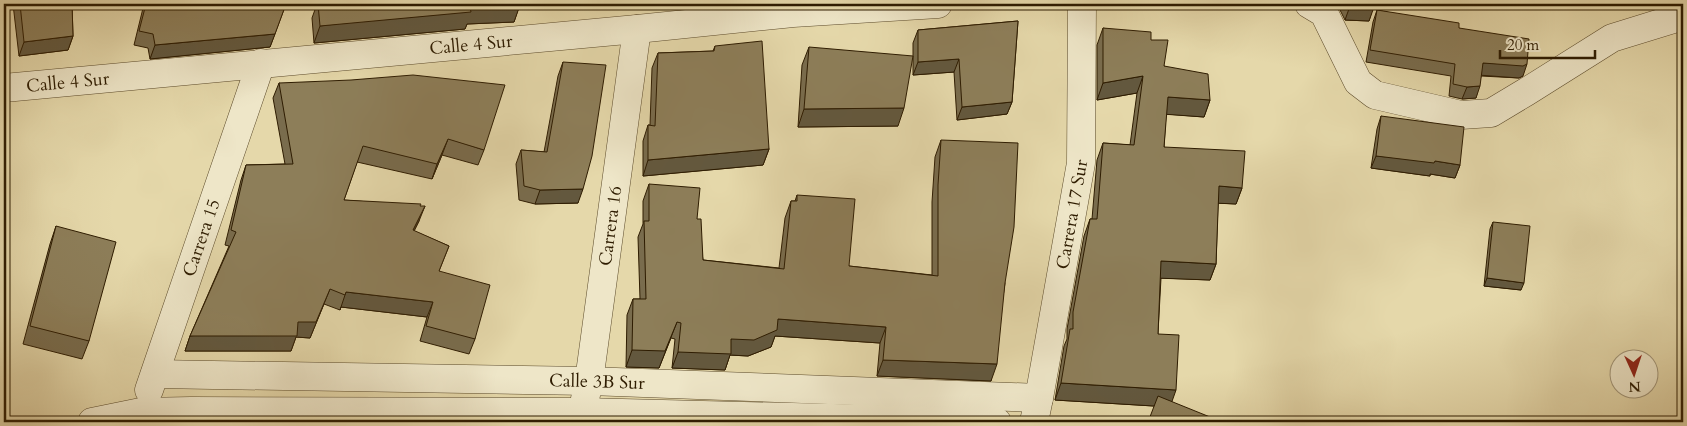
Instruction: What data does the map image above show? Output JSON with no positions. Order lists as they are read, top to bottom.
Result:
{
  "streets": {
    "street": [
      "Calle 4 Sur",
      "Carrera 17 Sur",
      "Carrera 16",
      "Carrera 15",
      "Calle 3B Sur"
    ]
  },
  "crossings": [
    ["Calle 4 Sur", "Carrera 16"],
    ["Calle 4 Sur", "Carrera 15"],
    ["Carrera 17 Sur", "Calle 3B Sur"],
    ["Carrera 16", "Calle 3B Sur"],
    ["Carrera 15", "Calle 3B Sur"]
  ],
  "scale_bar": "20 m",
  "north": "bottom"
}
